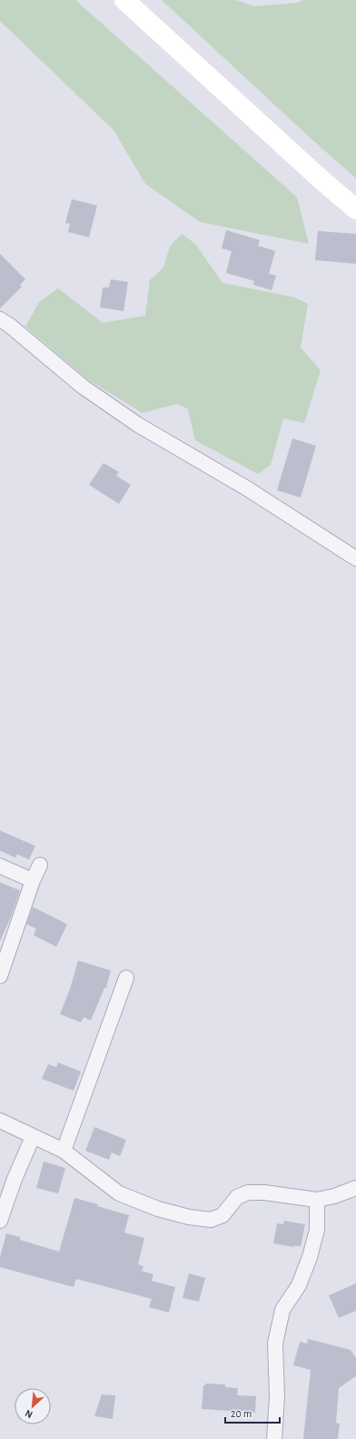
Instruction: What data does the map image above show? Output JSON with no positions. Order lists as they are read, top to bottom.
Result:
{
  "scale_bar": "20 m",
  "north": "bottom left"
}
